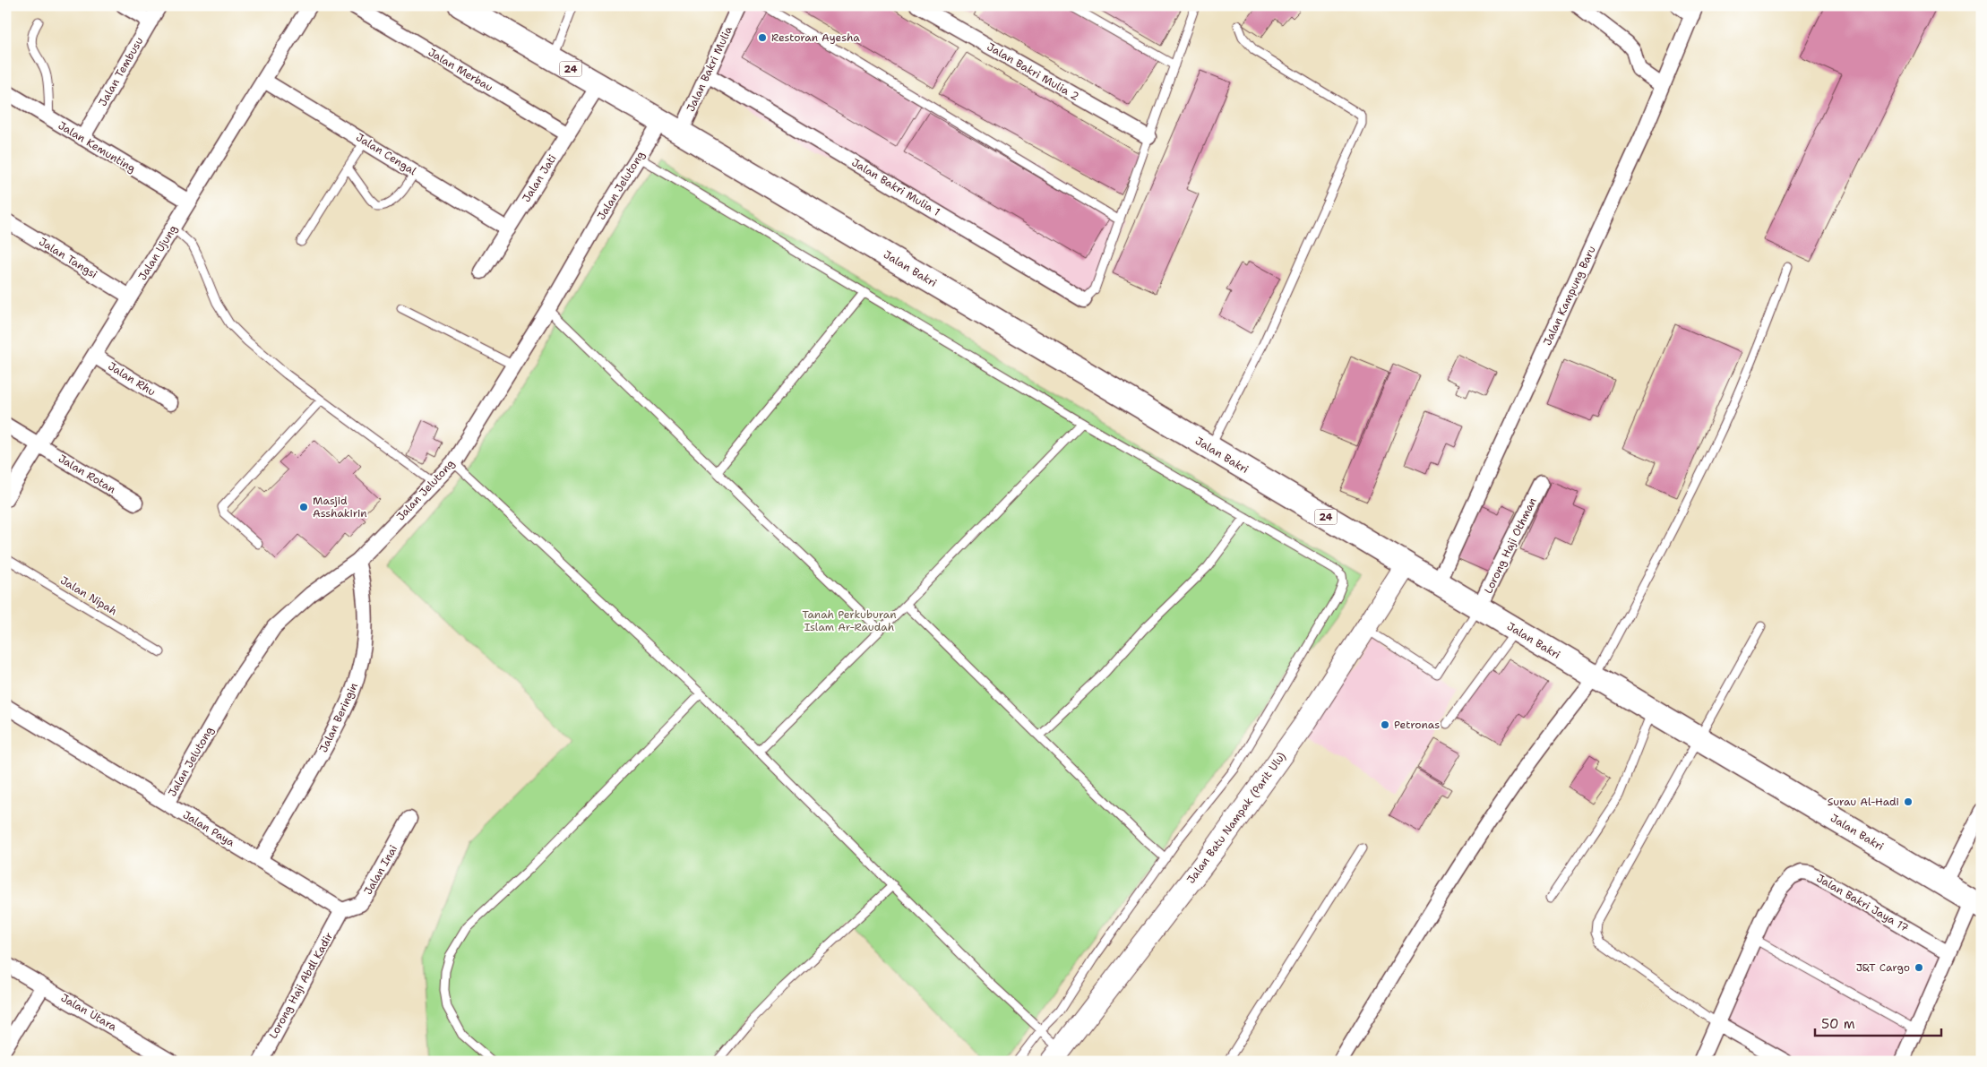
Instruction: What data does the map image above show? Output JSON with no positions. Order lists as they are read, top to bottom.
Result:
{
  "streets": {
    "main road": ["24", "Jalan Bakri"],
    "street": [
      "Jalan Bakri Mulia",
      "Jalan Merbau",
      "Jalan Tembusu",
      "Jalan Bakri Mulia 2",
      "Jalan Kemunting",
      "Jalan Cengal",
      "Jalan Jati",
      "Jalan Jelutong",
      "Jalan Bakri Mulia 1",
      "Jalan Ujung",
      "Jalan Tangsi",
      "Jalan Kampung Baru",
      "Jalan Rhu",
      "Jalan Rotan",
      "Lorong Haji Othman",
      "Jalan Beringin",
      "Jalan Batu Nampak (Parit Ulu)",
      "Jalan Paya",
      "Jalan Inai",
      "Jalan Bakri Jaya 17",
      "Lorong Haji Abdl Kadir",
      "Jalan Utara"
    ],
    "lane": ["Jalan Nipah"]
  },
  "crossings": [
    ["Jalan Bakri Mulia", "Jalan Jelutong"],
    ["Jalan Bakri Mulia", "Jalan Bakri Mulia 1"],
    ["Jalan Bakri Mulia", "Jalan Bakri"],
    ["Jalan Merbau", "Jalan Jati"],
    ["Jalan Tembusu", "Jalan Kemunting"],
    ["Jalan Kemunting", "Jalan Ujung"],
    ["Jalan Cengal", "Jalan Jati"],
    ["Jalan Cengal", "Jalan Ujung"],
    ["Jalan Jati", "Jalan Bakri"],
    ["Jalan Jelutong", "Jalan Bakri"],
    ["Jalan Jelutong", "Jalan Beringin"],
    ["Jalan Jelutong", "Jalan Paya"],
    ["Jalan Ujung", "Jalan Tangsi"],
    ["Jalan Ujung", "Jalan Rhu"],
    ["Jalan Ujung", "Jalan Rotan"],
    ["Jalan Bakri", "Jalan Kampung Baru"],
    ["Jalan Bakri", "Lorong Haji Othman"],
    ["Jalan Bakri", "Jalan Batu Nampak (Parit Ulu)"],
    ["Jalan Beringin", "Jalan Paya"],
    ["Jalan Paya", "Jalan Inai"],
    ["Jalan Paya", "Lorong Haji Abdl Kadir"],
    ["Jalan Inai", "Lorong Haji Abdl Kadir"]
  ],
  "parks": ["Tanah Perkuburan Islam Ar-Raudah"],
  "places": [
    "Restoran Ayesha",
    "Masjid Asshakirin",
    "Petronas",
    "Surau Al-Hadi",
    "J&T Cargo"
  ],
  "scale_bar": "50 m"
}
